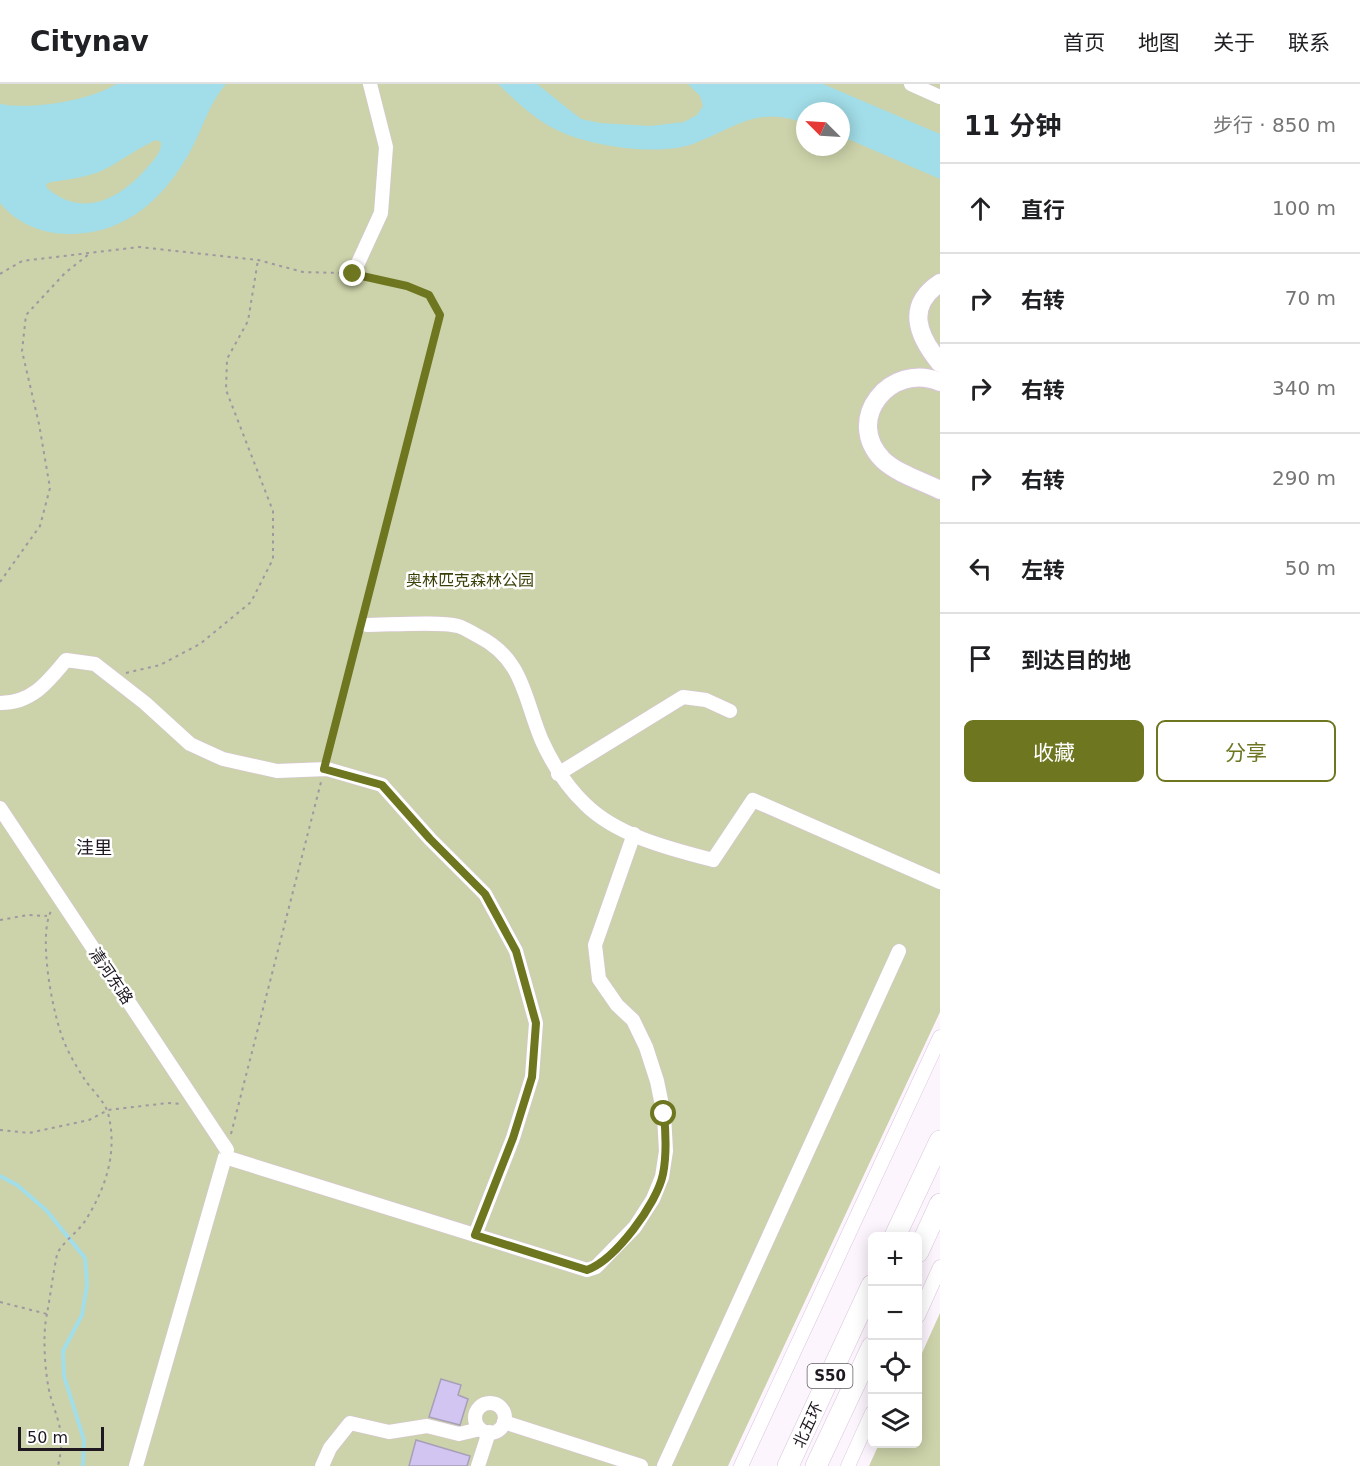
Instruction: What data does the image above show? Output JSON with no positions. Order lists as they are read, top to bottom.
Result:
{
  "streets": {
    "highway": ["S50", "北五环"],
    "street": ["清河东路"]
  },
  "districts": ["洼里"],
  "parks": ["奥林匹克森林公园"],
  "scale_bar": "50 m",
  "north": "top left",
  "page": {
    "header": "Citynav",
    "nav": [
      "首页",
      "地图",
      "关于",
      "联系"
    ],
    "heading": ["11 分钟", "步行 · 850 m"],
    "list": [
      ["直行", "100 m"],
      ["右转", "70 m"],
      ["右转", "340 m"],
      ["右转", "290 m"],
      ["左转", "50 m"],
      "到达目的地"
    ],
    "buttons": ["收藏", "分享"],
    "map_buttons": ["+", "−"],
    "scale": "50 m"
  }
}
